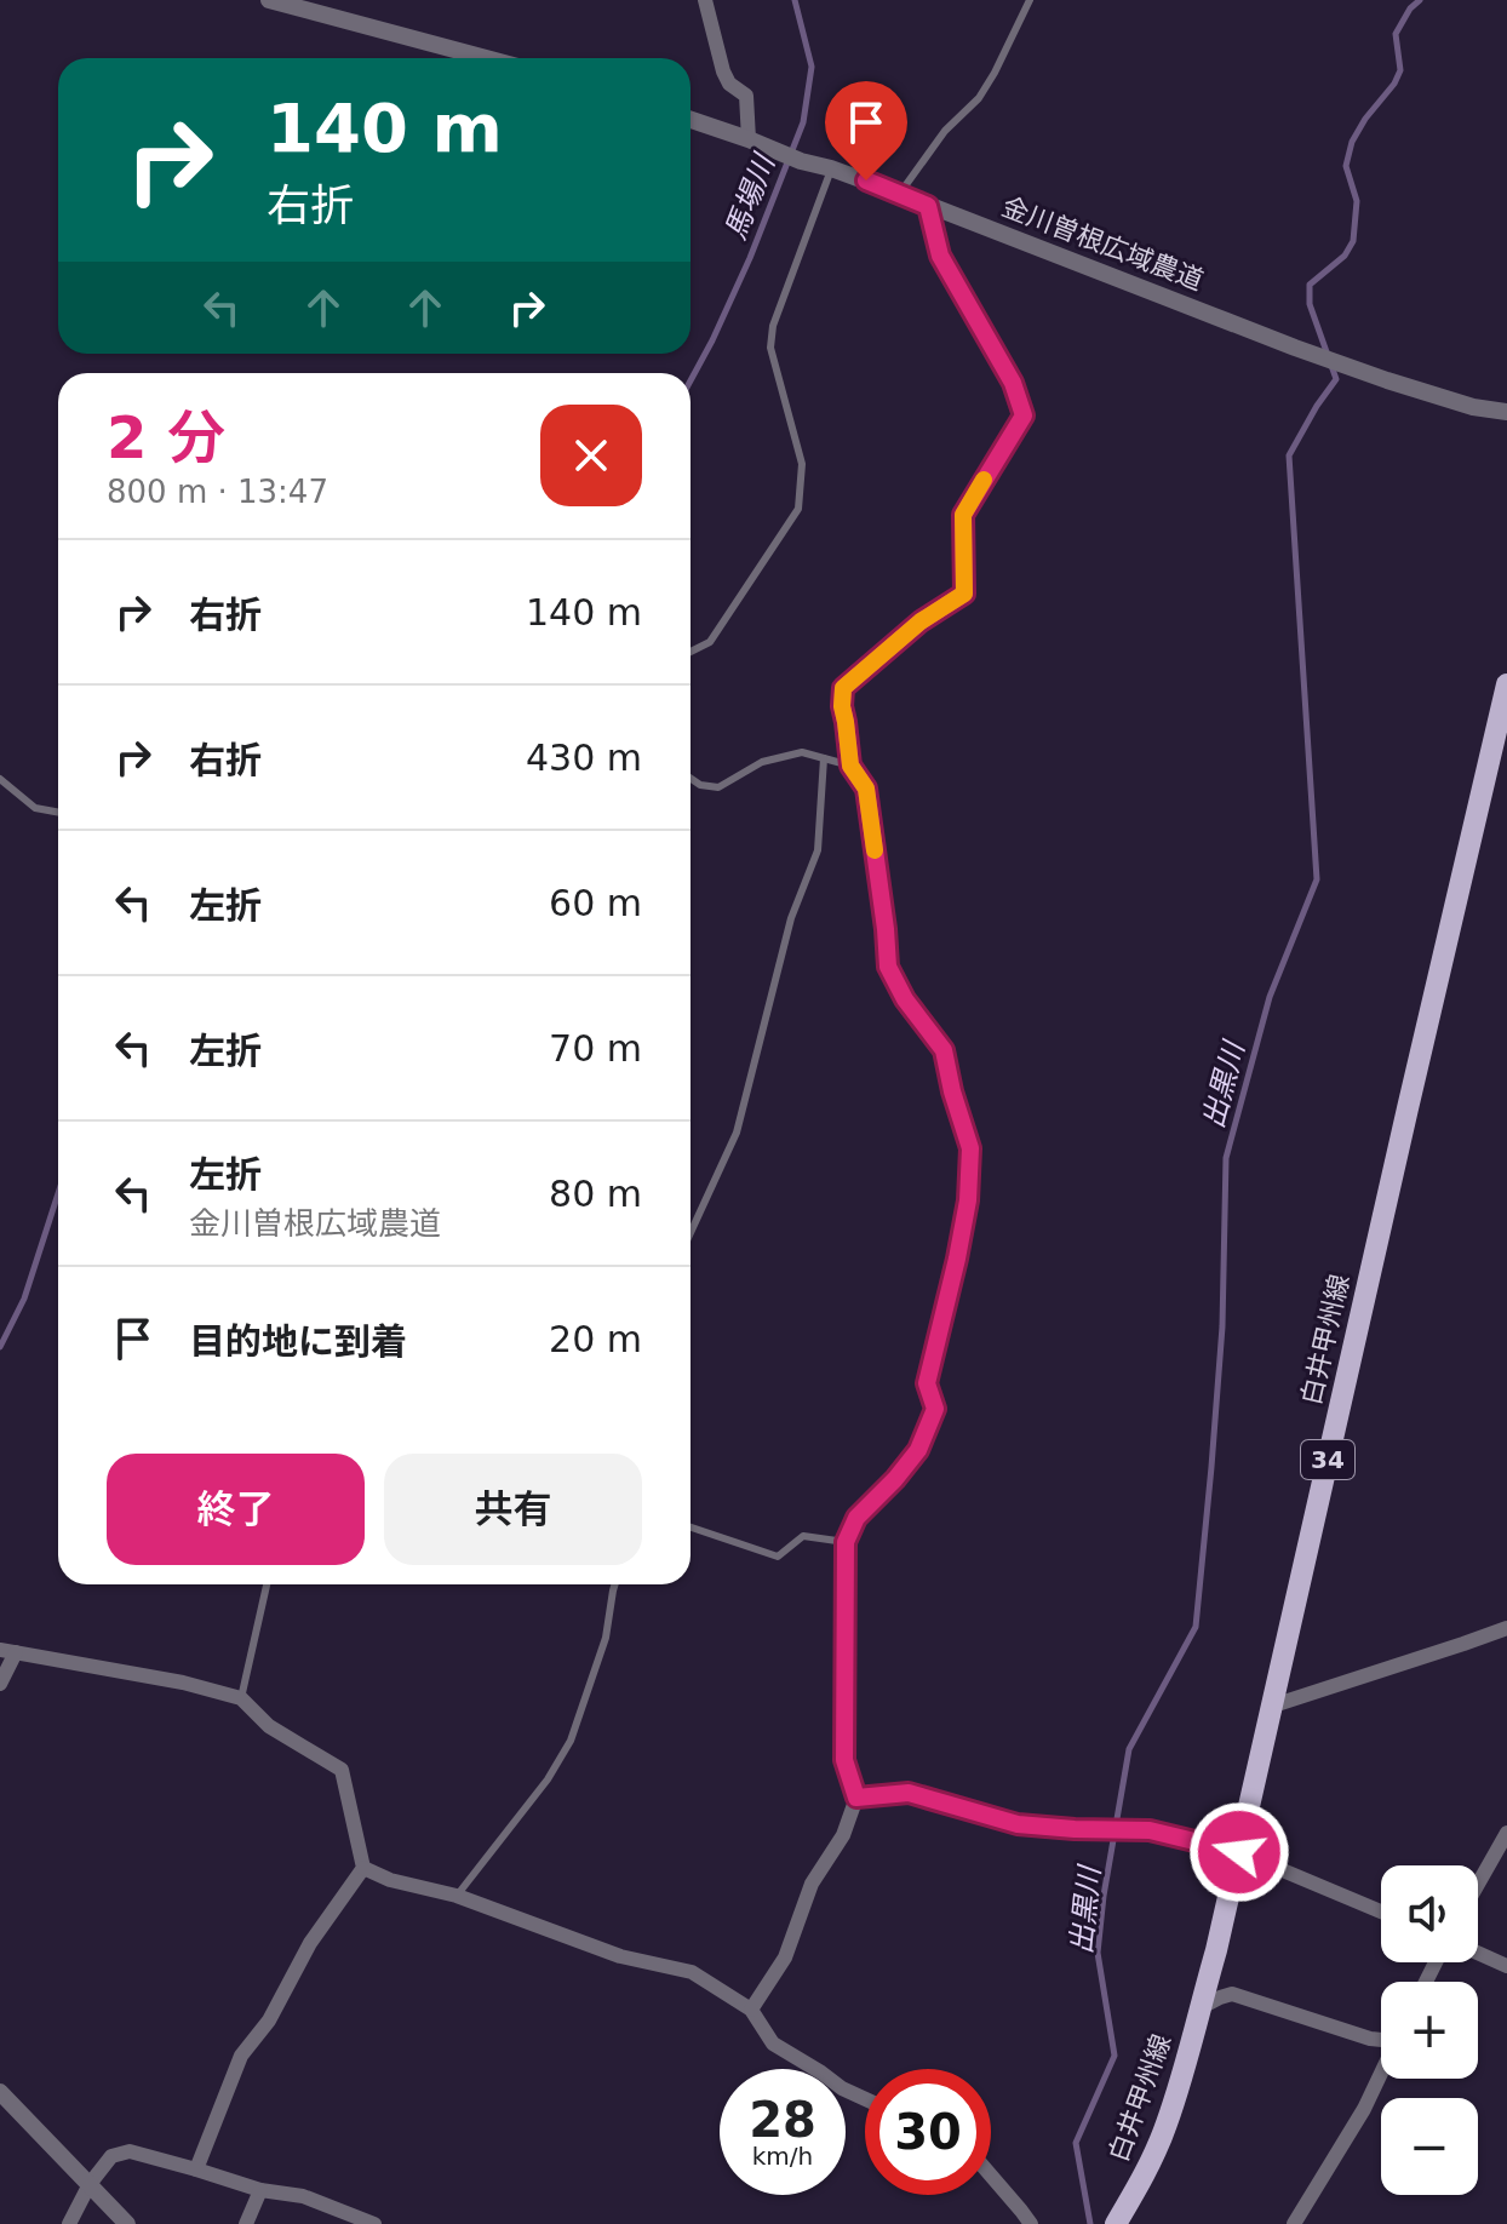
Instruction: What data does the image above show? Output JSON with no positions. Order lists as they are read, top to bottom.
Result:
{
  "streets": {
    "main road": ["白井甲州線", "34"],
    "street": ["金川曽根広域農道"]
  },
  "water": ["馬場川", "出黒川"],
  "page": {
    "turn": ["140 m", "右折"],
    "heading": ["2 分", "800 m · 13:47"],
    "list": [
      {
        "name": "右折",
        "value": "140 m"
      },
      {
        "name": "右折",
        "value": "430 m"
      },
      {
        "name": "左折",
        "value": "60 m"
      },
      {
        "name": "左折",
        "value": "70 m"
      },
      {
        "name": "左折",
        "note": "金川曽根広域農道",
        "value": "80 m"
      },
      {
        "name": "目的地に到着",
        "value": "20 m"
      }
    ],
    "buttons": ["終了", "共有"],
    "map_buttons": ["+", "−"],
    "speed": "28 km/h",
    "limit": "30"
  }
}
